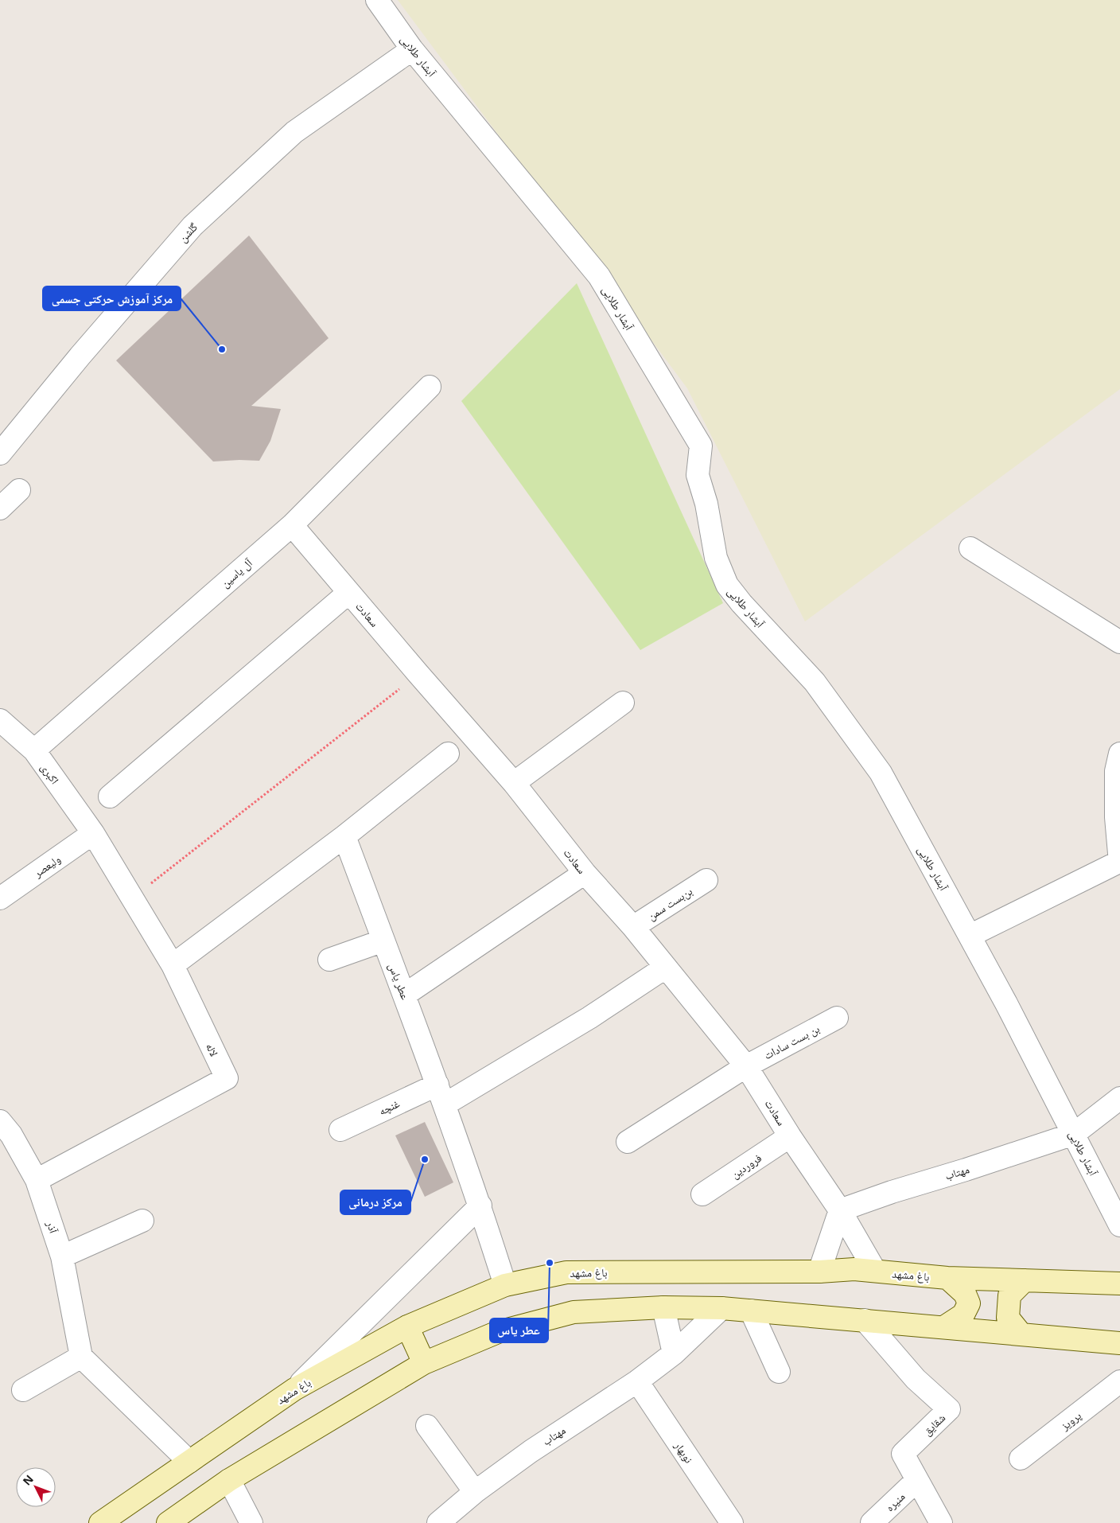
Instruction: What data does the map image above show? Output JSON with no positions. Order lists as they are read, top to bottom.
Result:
{
  "streets": {
    "main road": ["باغ مشهد"],
    "street": [
      "آبشار طلایی",
      "گلشن",
      "آل یاسین",
      "سعادت",
      "اکبری",
      "ولیعصر",
      "بن‌بست سمن",
      "عطر یاس",
      "بن بست سادات",
      "لاله",
      "غنچه",
      "فروردین",
      "مهتاب",
      "آذر",
      "پرویز",
      "شقایق",
      "نوبهار",
      "منیره"
    ]
  },
  "crossings": [
    ["آبشار طلایی", "گلشن"],
    ["آبشار طلایی", "مهتاب"],
    ["آل یاسین", "سعادت"],
    ["آل یاسین", "اکبری"],
    ["سعادت", "بن‌بست سمن"],
    ["سعادت", "بن بست سادات"],
    ["سعادت", "فروردین"],
    ["سعادت", "مهتاب"],
    ["سعادت", "باغ مشهد"],
    ["اکبری", "ولیعصر"],
    ["اکبری", "لاله"],
    ["ولیعصر", "لاله"],
    ["عطر یاس", "غنچه"],
    ["عطر یاس", "باغ مشهد"],
    ["لاله", "آذر"],
    ["مهتاب", "نوبهار"],
    ["شقایق", "منیره"]
  ],
  "places": ["مرکز آموزش حرکتی جسمی", "مرکز درمانی", "عطر یاس"],
  "north": "top left"
}
